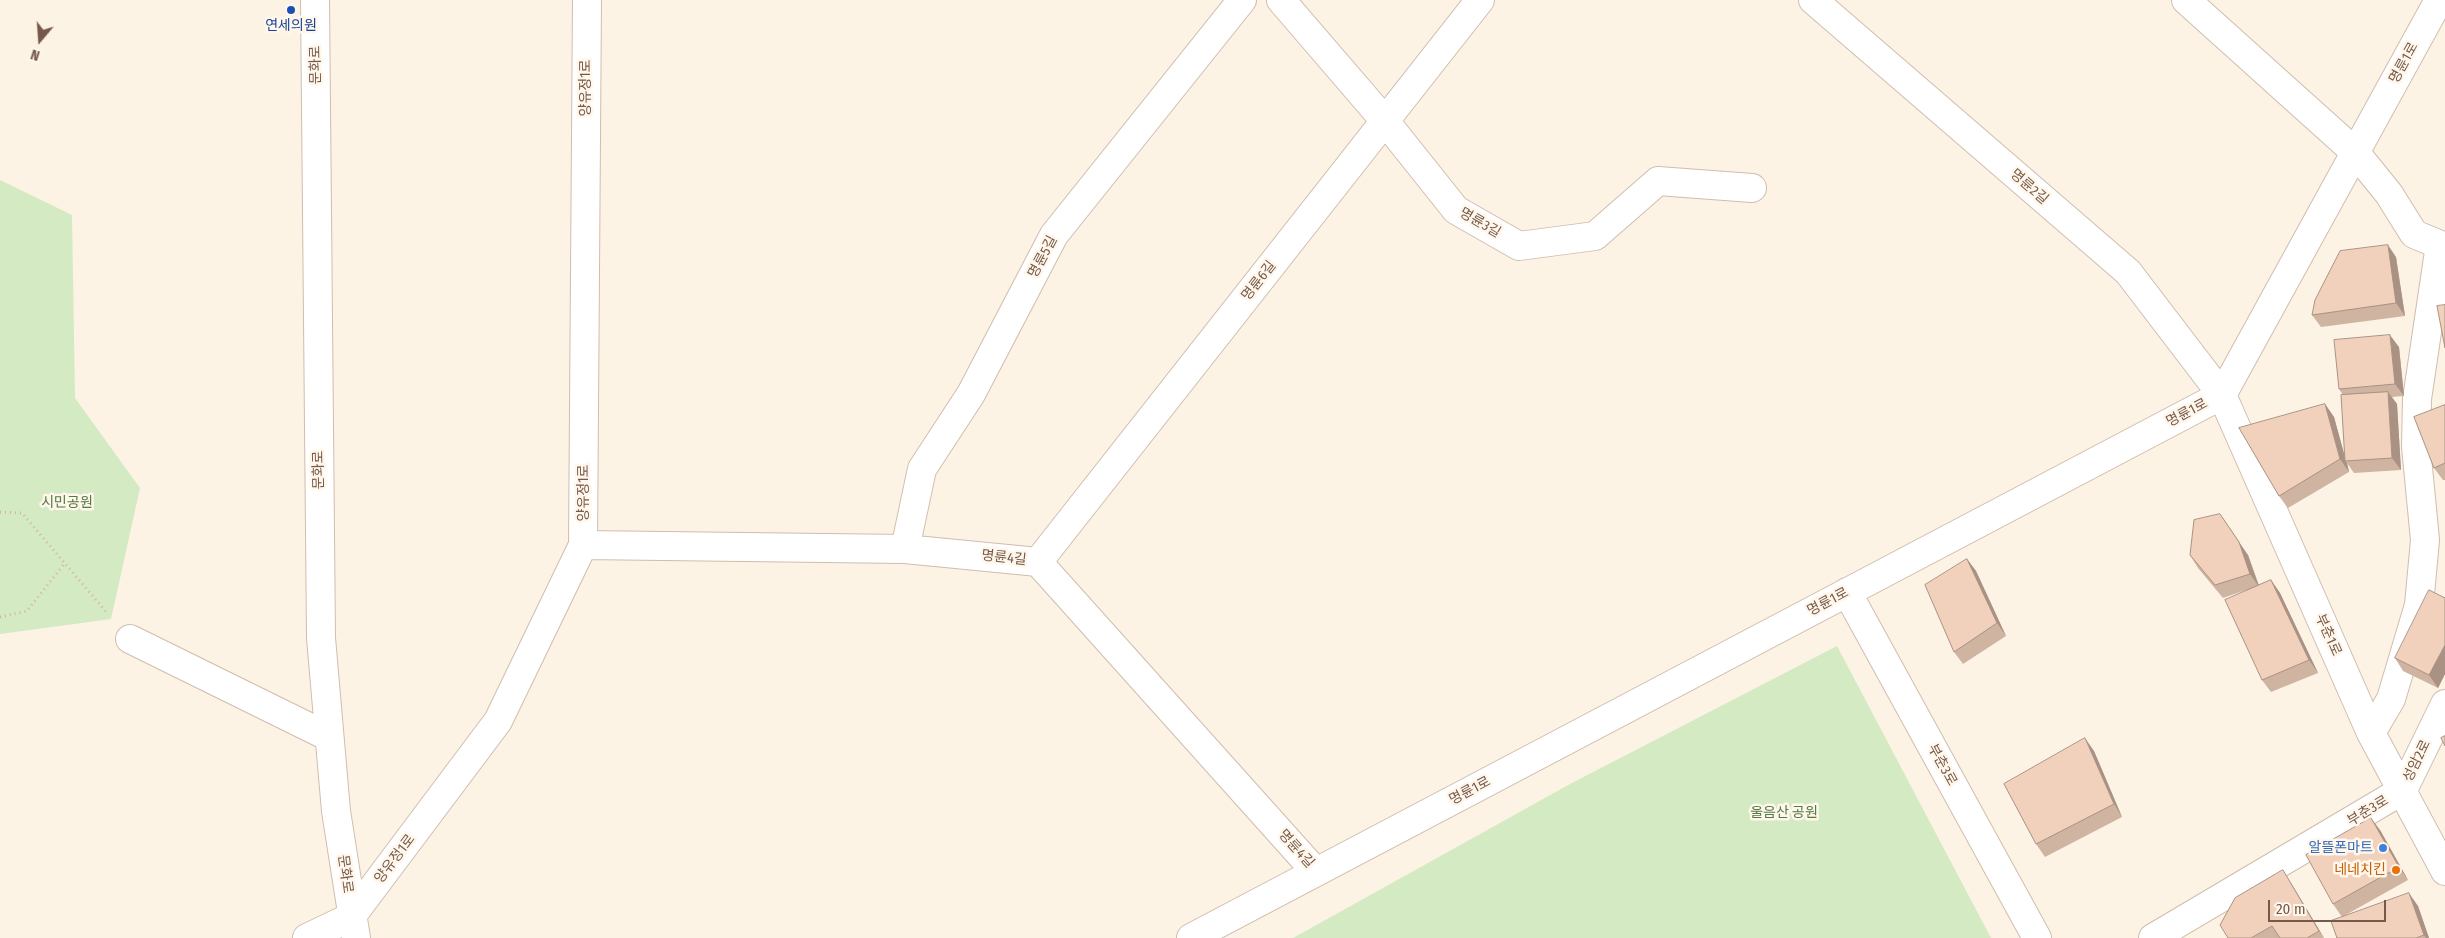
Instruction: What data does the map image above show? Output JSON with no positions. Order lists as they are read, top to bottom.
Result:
{
  "streets": {
    "street": [
      "명륜1로",
      "문화로",
      "양유정1로",
      "명륜2길",
      "명륜3길",
      "명륜5길",
      "명륜6길",
      "명륜4길",
      "부춘1로",
      "성암2로",
      "부춘3로"
    ]
  },
  "crossings": [
    ["명륜1로", "명륜2길"],
    ["명륜1로", "명륜4길"],
    ["명륜1로", "부춘1로"],
    ["명륜1로", "부춘3로"],
    ["문화로", "양유정1로"],
    ["양유정1로", "명륜4길"],
    ["명륜2길", "부춘1로"],
    ["명륜3길", "명륜6길"],
    ["명륜5길", "명륜4길"],
    ["명륜6길", "명륜4길"],
    ["부춘1로", "성암2로"],
    ["부춘1로", "부춘3로"],
    ["성암2로", "부춘3로"]
  ],
  "parks": ["시민공원", "울음산 공원"],
  "places": ["연세의원", "알뜰폰마트", "네네치킨"],
  "scale_bar": "20 m",
  "north": "bottom"
}
